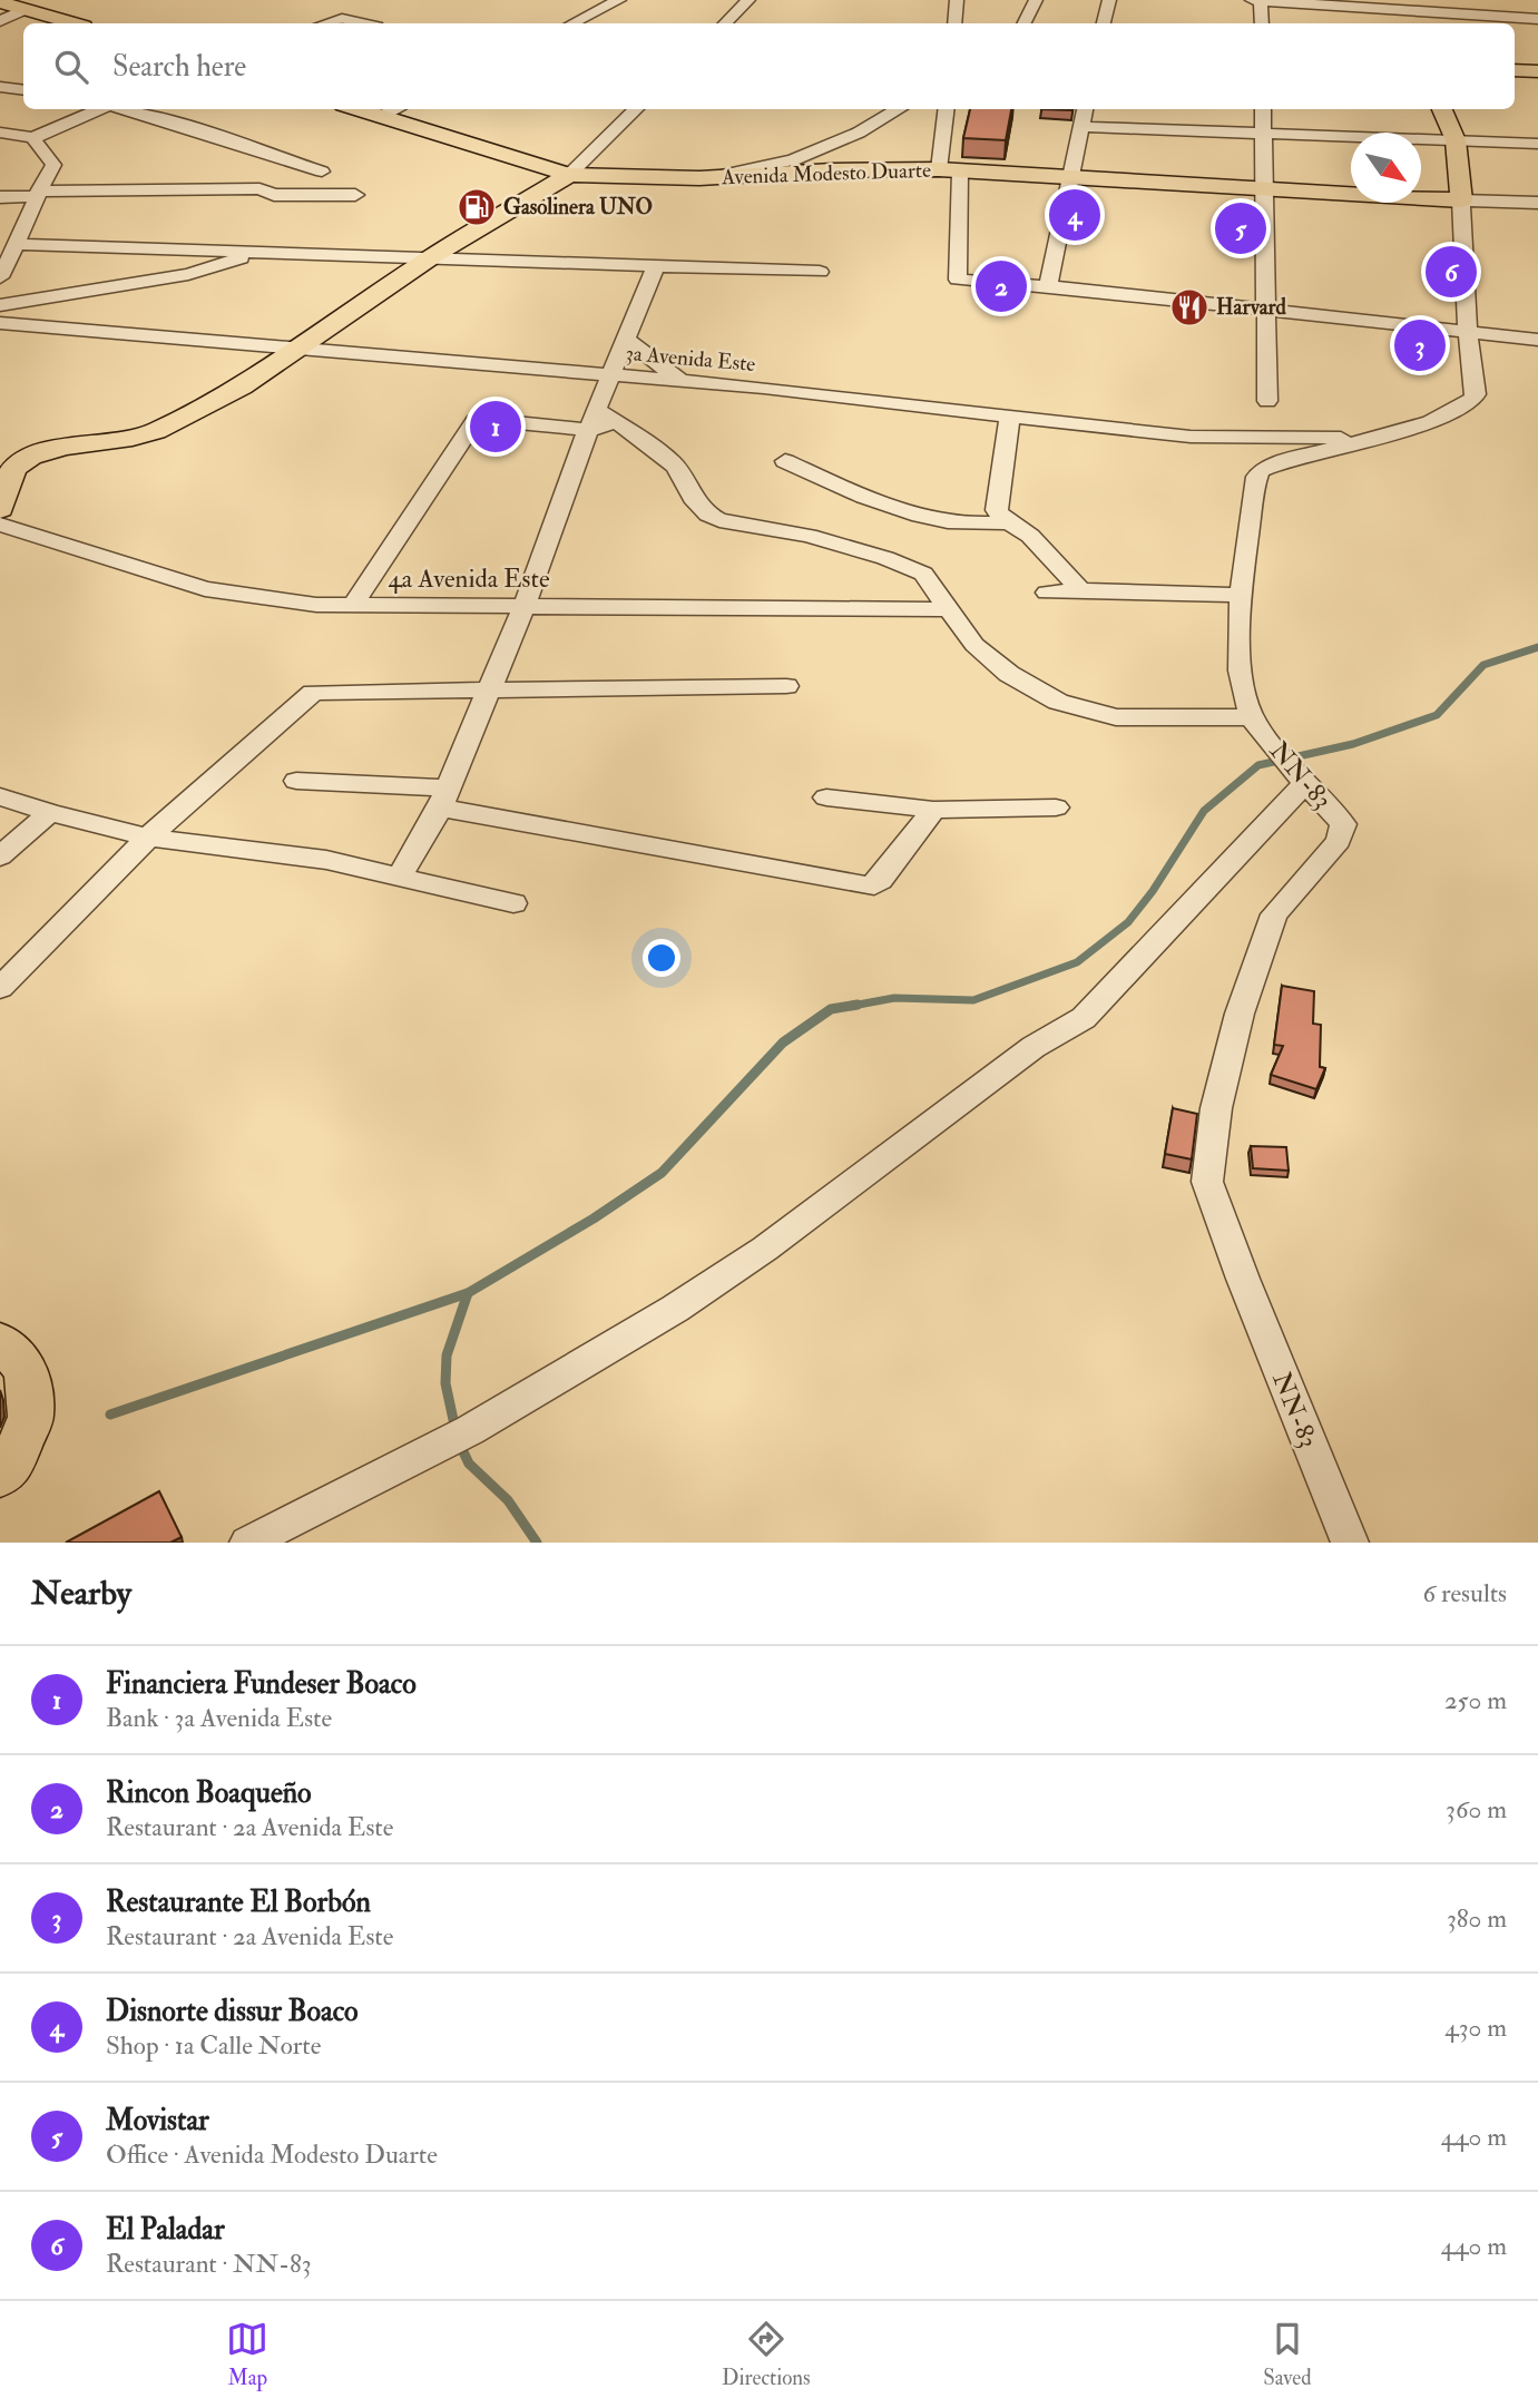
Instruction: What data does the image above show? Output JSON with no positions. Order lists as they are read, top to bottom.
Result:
{
  "streets": {
    "main road": ["Avenida Modesto Duarte"],
    "street": ["3a Avenida Este", "4a Avenida Este", "NN-83"]
  },
  "crossings": [
    ["Avenida Modesto Duarte", "NN-83"],
    ["3a Avenida Este", "NN-83"]
  ],
  "places": {
    "fuel station": ["Gasolinera UNO"],
    "restaurant": ["Harvard"]
  },
  "north": "bottom right",
  "page": {
    "search": "Search here",
    "pins": [
      "4",
      "5",
      "6",
      "2",
      "3",
      "1"
    ],
    "heading": ["Nearby", "6 results"],
    "list": [
      {
        "mark": "1",
        "name": "Financiera Fundeser Boaco",
        "note": "Bank · 3a Avenida Este",
        "value": "250 m"
      },
      {
        "mark": "2",
        "name": "Rincon Boaqueño",
        "note": "Restaurant · 2a Avenida Este",
        "value": "360 m"
      },
      {
        "mark": "3",
        "name": "Restaurante El Borbón",
        "note": "Restaurant · 2a Avenida Este",
        "value": "380 m"
      },
      {
        "mark": "4",
        "name": "Disnorte dissur Boaco",
        "note": "Shop · 1a Calle Norte",
        "value": "430 m"
      },
      {
        "mark": "5",
        "name": "Movistar",
        "note": "Office · Avenida Modesto Duarte",
        "value": "440 m"
      },
      {
        "mark": "6",
        "name": "El Paladar",
        "note": "Restaurant · NN-83",
        "value": "440 m"
      }
    ],
    "nav": ["Map", "Directions", "Saved"]
  }
}
